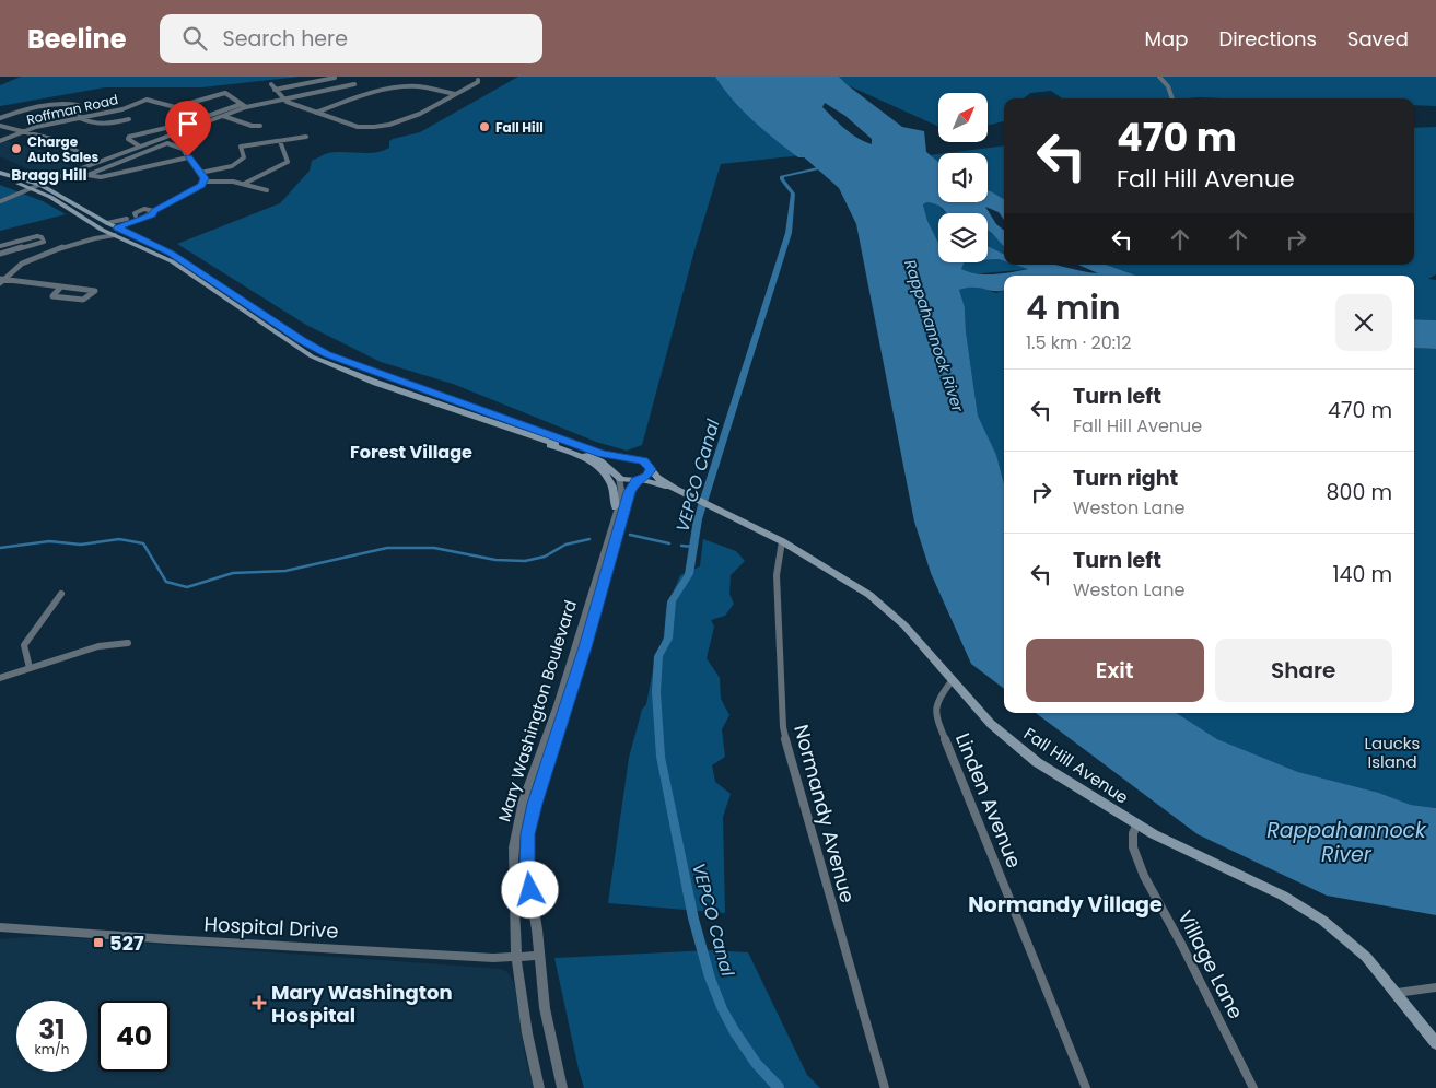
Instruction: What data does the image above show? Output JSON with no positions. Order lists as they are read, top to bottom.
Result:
{
  "streets": {
    "main road": ["Fall Hill Avenue"],
    "street": [
      "Roffman Road",
      "Mary Washington Boulevard",
      "Linden Avenue",
      "Normandy Avenue",
      "Hospital Drive",
      "Village Lane"
    ]
  },
  "crossings": [
    ["Mary Washington Boulevard", "Fall Hill Avenue"],
    ["Mary Washington Boulevard", "Hospital Drive"],
    ["Fall Hill Avenue", "Linden Avenue"],
    ["Fall Hill Avenue", "Normandy Avenue"],
    ["Fall Hill Avenue", "Village Lane"]
  ],
  "districts": ["Bragg Hill", "Forest Village", "Normandy Village"],
  "water": ["Rappahannock River", "VEPCO Canal"],
  "parks": ["Laucks Island"],
  "places": {
    "other": ["Fall Hill", "Charge Auto Sales"],
    "transit": ["527"],
    "health": ["Mary Washington Hospital"]
  },
  "north": "top right",
  "page": {
    "header": "Beeline",
    "search": "Search here",
    "nav": ["Map", "Directions", "Saved"],
    "turn": ["470 m", "Fall Hill Avenue"],
    "heading": ["4 min", "1.5 km · 20:12"],
    "list": [
      {
        "name": "Turn left",
        "note": "Fall Hill Avenue",
        "value": "470 m"
      },
      {
        "name": "Turn right",
        "note": "Weston Lane",
        "value": "800 m"
      },
      {
        "name": "Turn left",
        "note": "Weston Lane",
        "value": "140 m"
      }
    ],
    "buttons": ["Exit", "Share"],
    "speed": "31 km/h",
    "limit": "40"
  }
}
